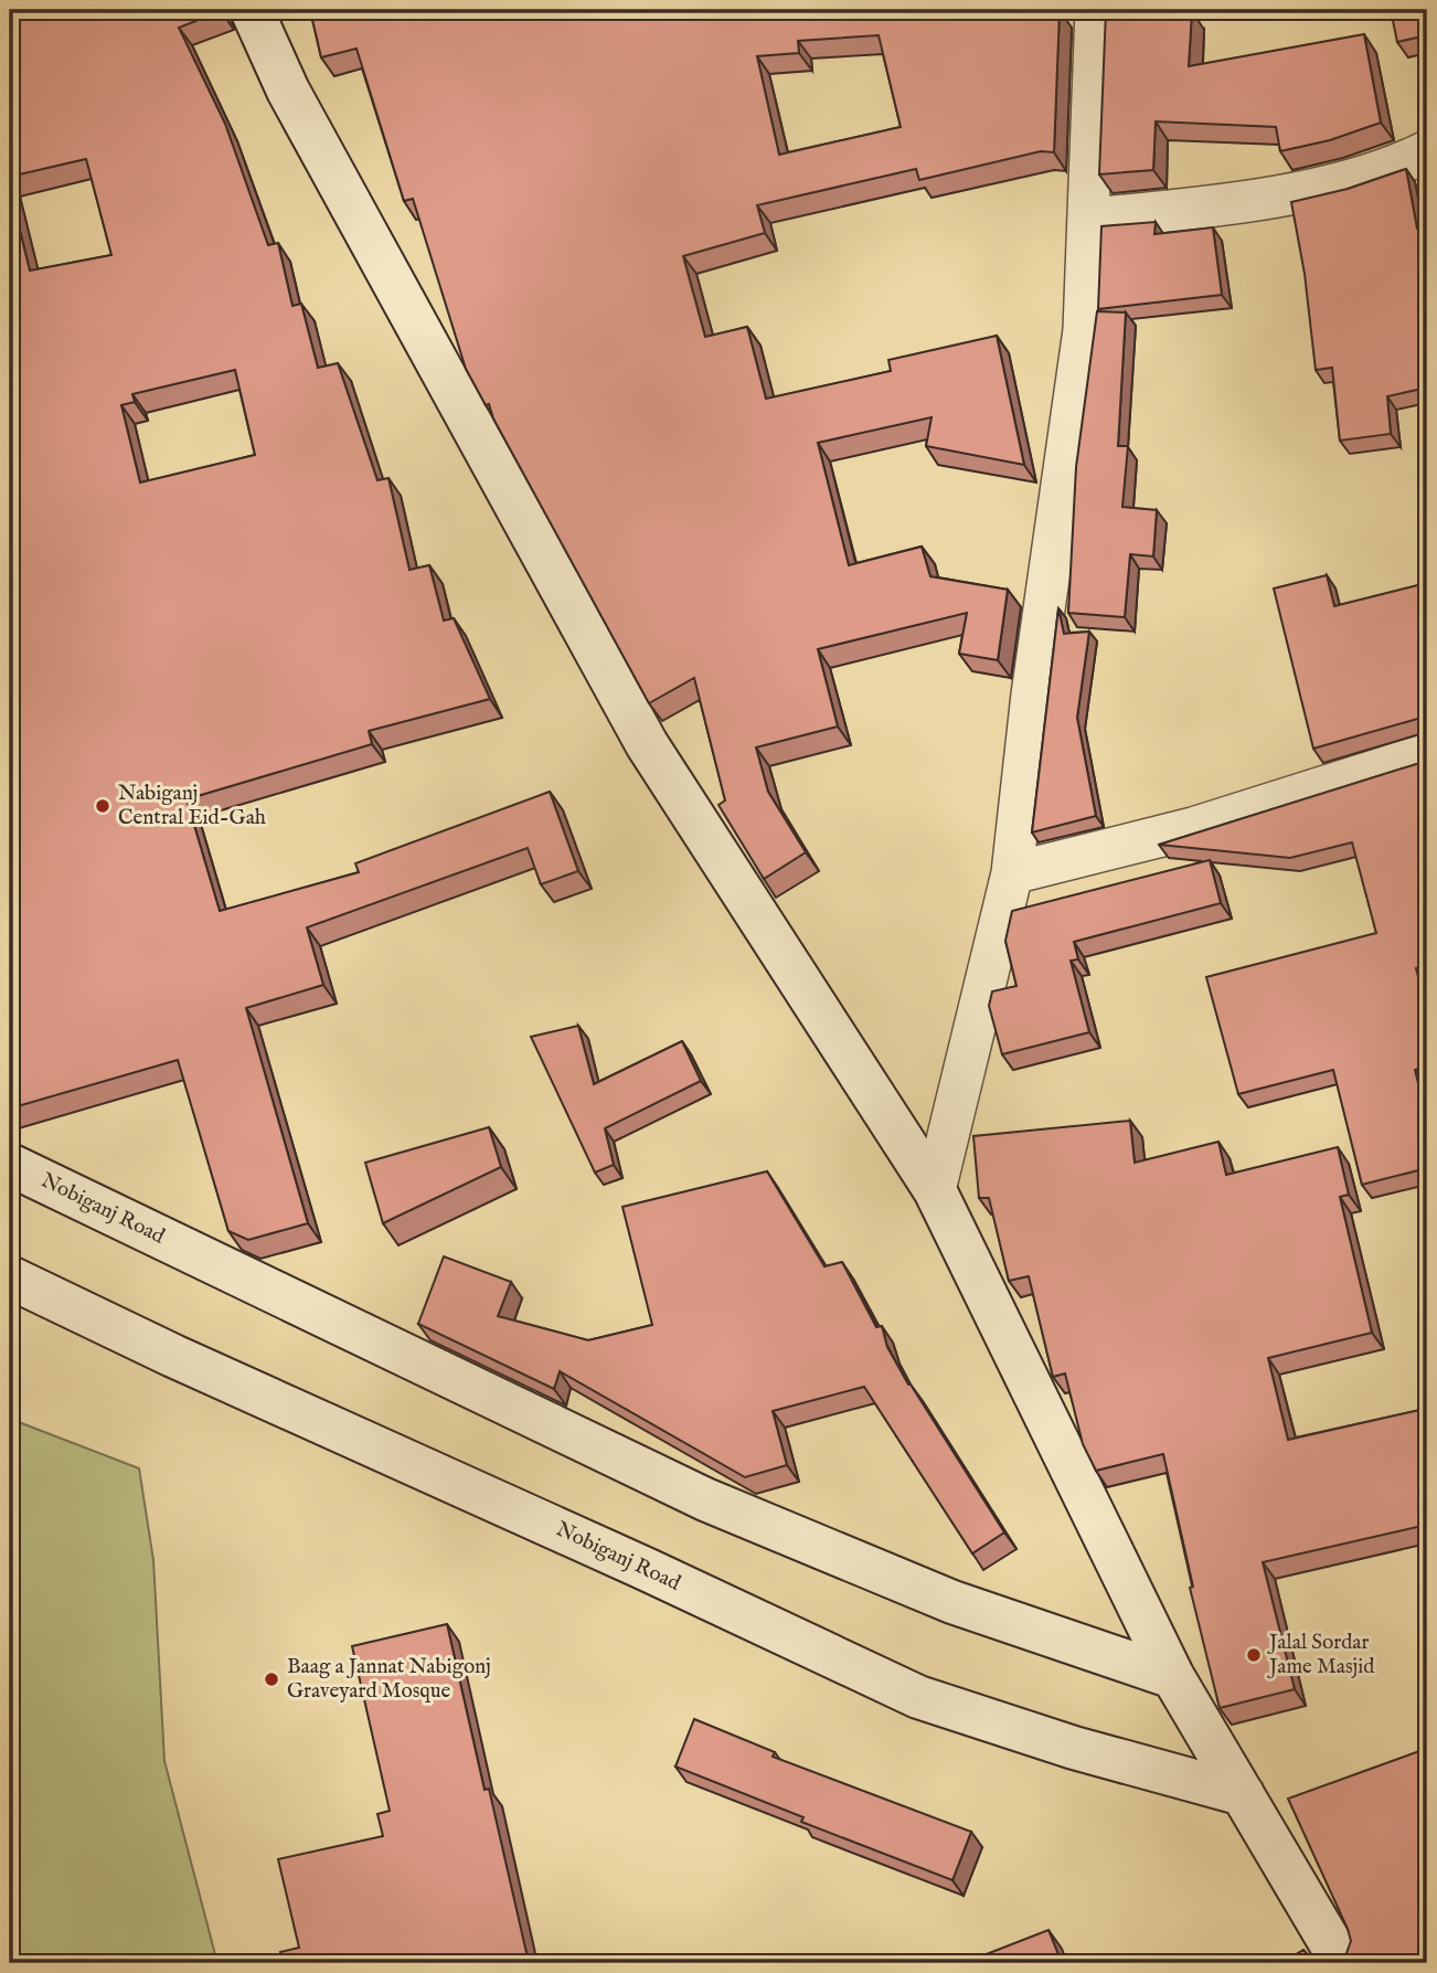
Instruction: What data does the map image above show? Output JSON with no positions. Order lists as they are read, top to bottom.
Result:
{
  "streets": {
    "main road": ["Nobiganj Road"]
  },
  "places": ["Nabiganj Central Eid-Gah", "Jalal Sordar Jame Masjid", "Baag a Jannat Nabigonj Graveyard Mosque"]
}
